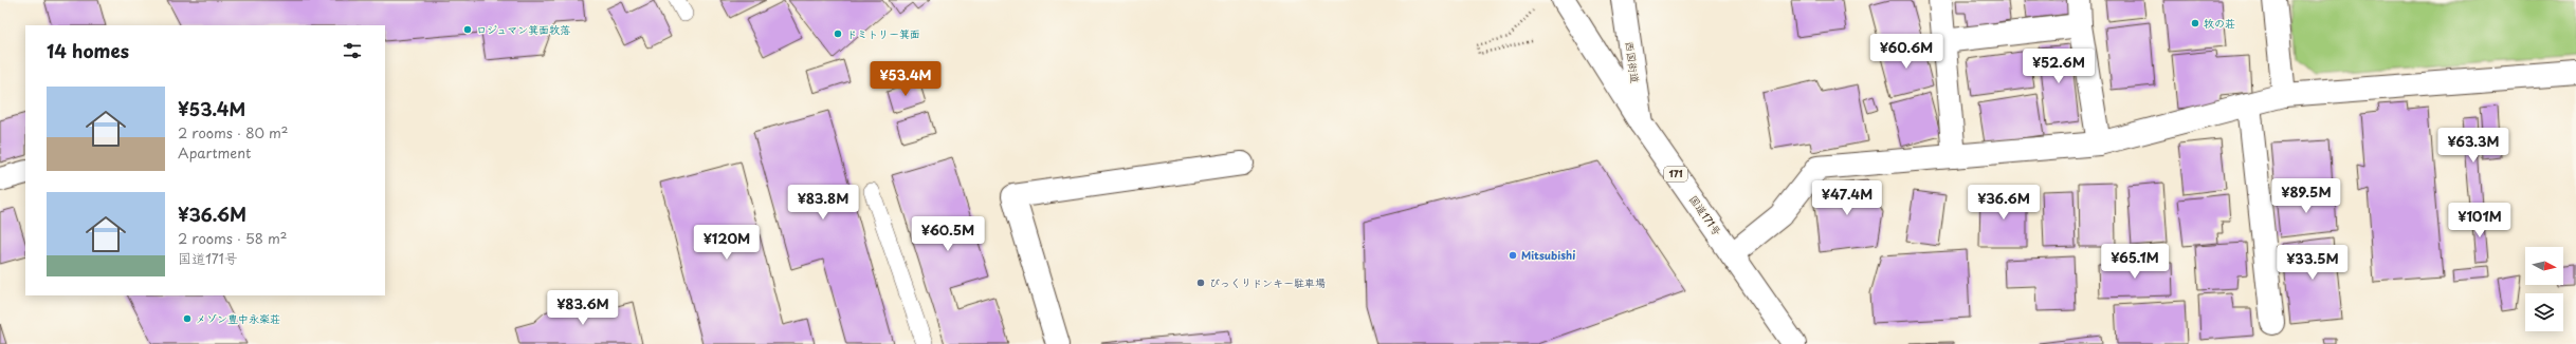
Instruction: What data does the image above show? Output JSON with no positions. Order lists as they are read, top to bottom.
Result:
{
  "streets": {
    "main road": ["西国街道", "171", "国道171号"]
  },
  "crossings": [
    ["西国街道", "国道171号"]
  ],
  "places": [
    "牧の荘",
    "ロジュマン箕面牧落",
    "ドミトリー箕面",
    "Mitsubishi",
    "びっくりドンキー駐車場",
    "メゾン豊中永楽荘"
  ],
  "north": "right",
  "page": {
    "heading": "14 homes",
    "price": [
      "¥60.6M",
      "¥52.6M",
      "¥53.4M",
      "¥63.3M",
      "¥89.5M",
      "¥47.4M",
      "¥83.8M",
      "¥36.6M",
      "¥101M",
      "¥60.5M",
      "¥120M",
      "¥65.1M",
      "¥33.5M",
      "¥83.6M"
    ],
    "list": [
      {
        "name": "¥53.4M",
        "note": "2 rooms · 80 m² · Apartment"
      },
      {
        "name": "¥36.6M",
        "note": "2 rooms · 58 m² · 国道171号"
      }
    ]
  }
}
